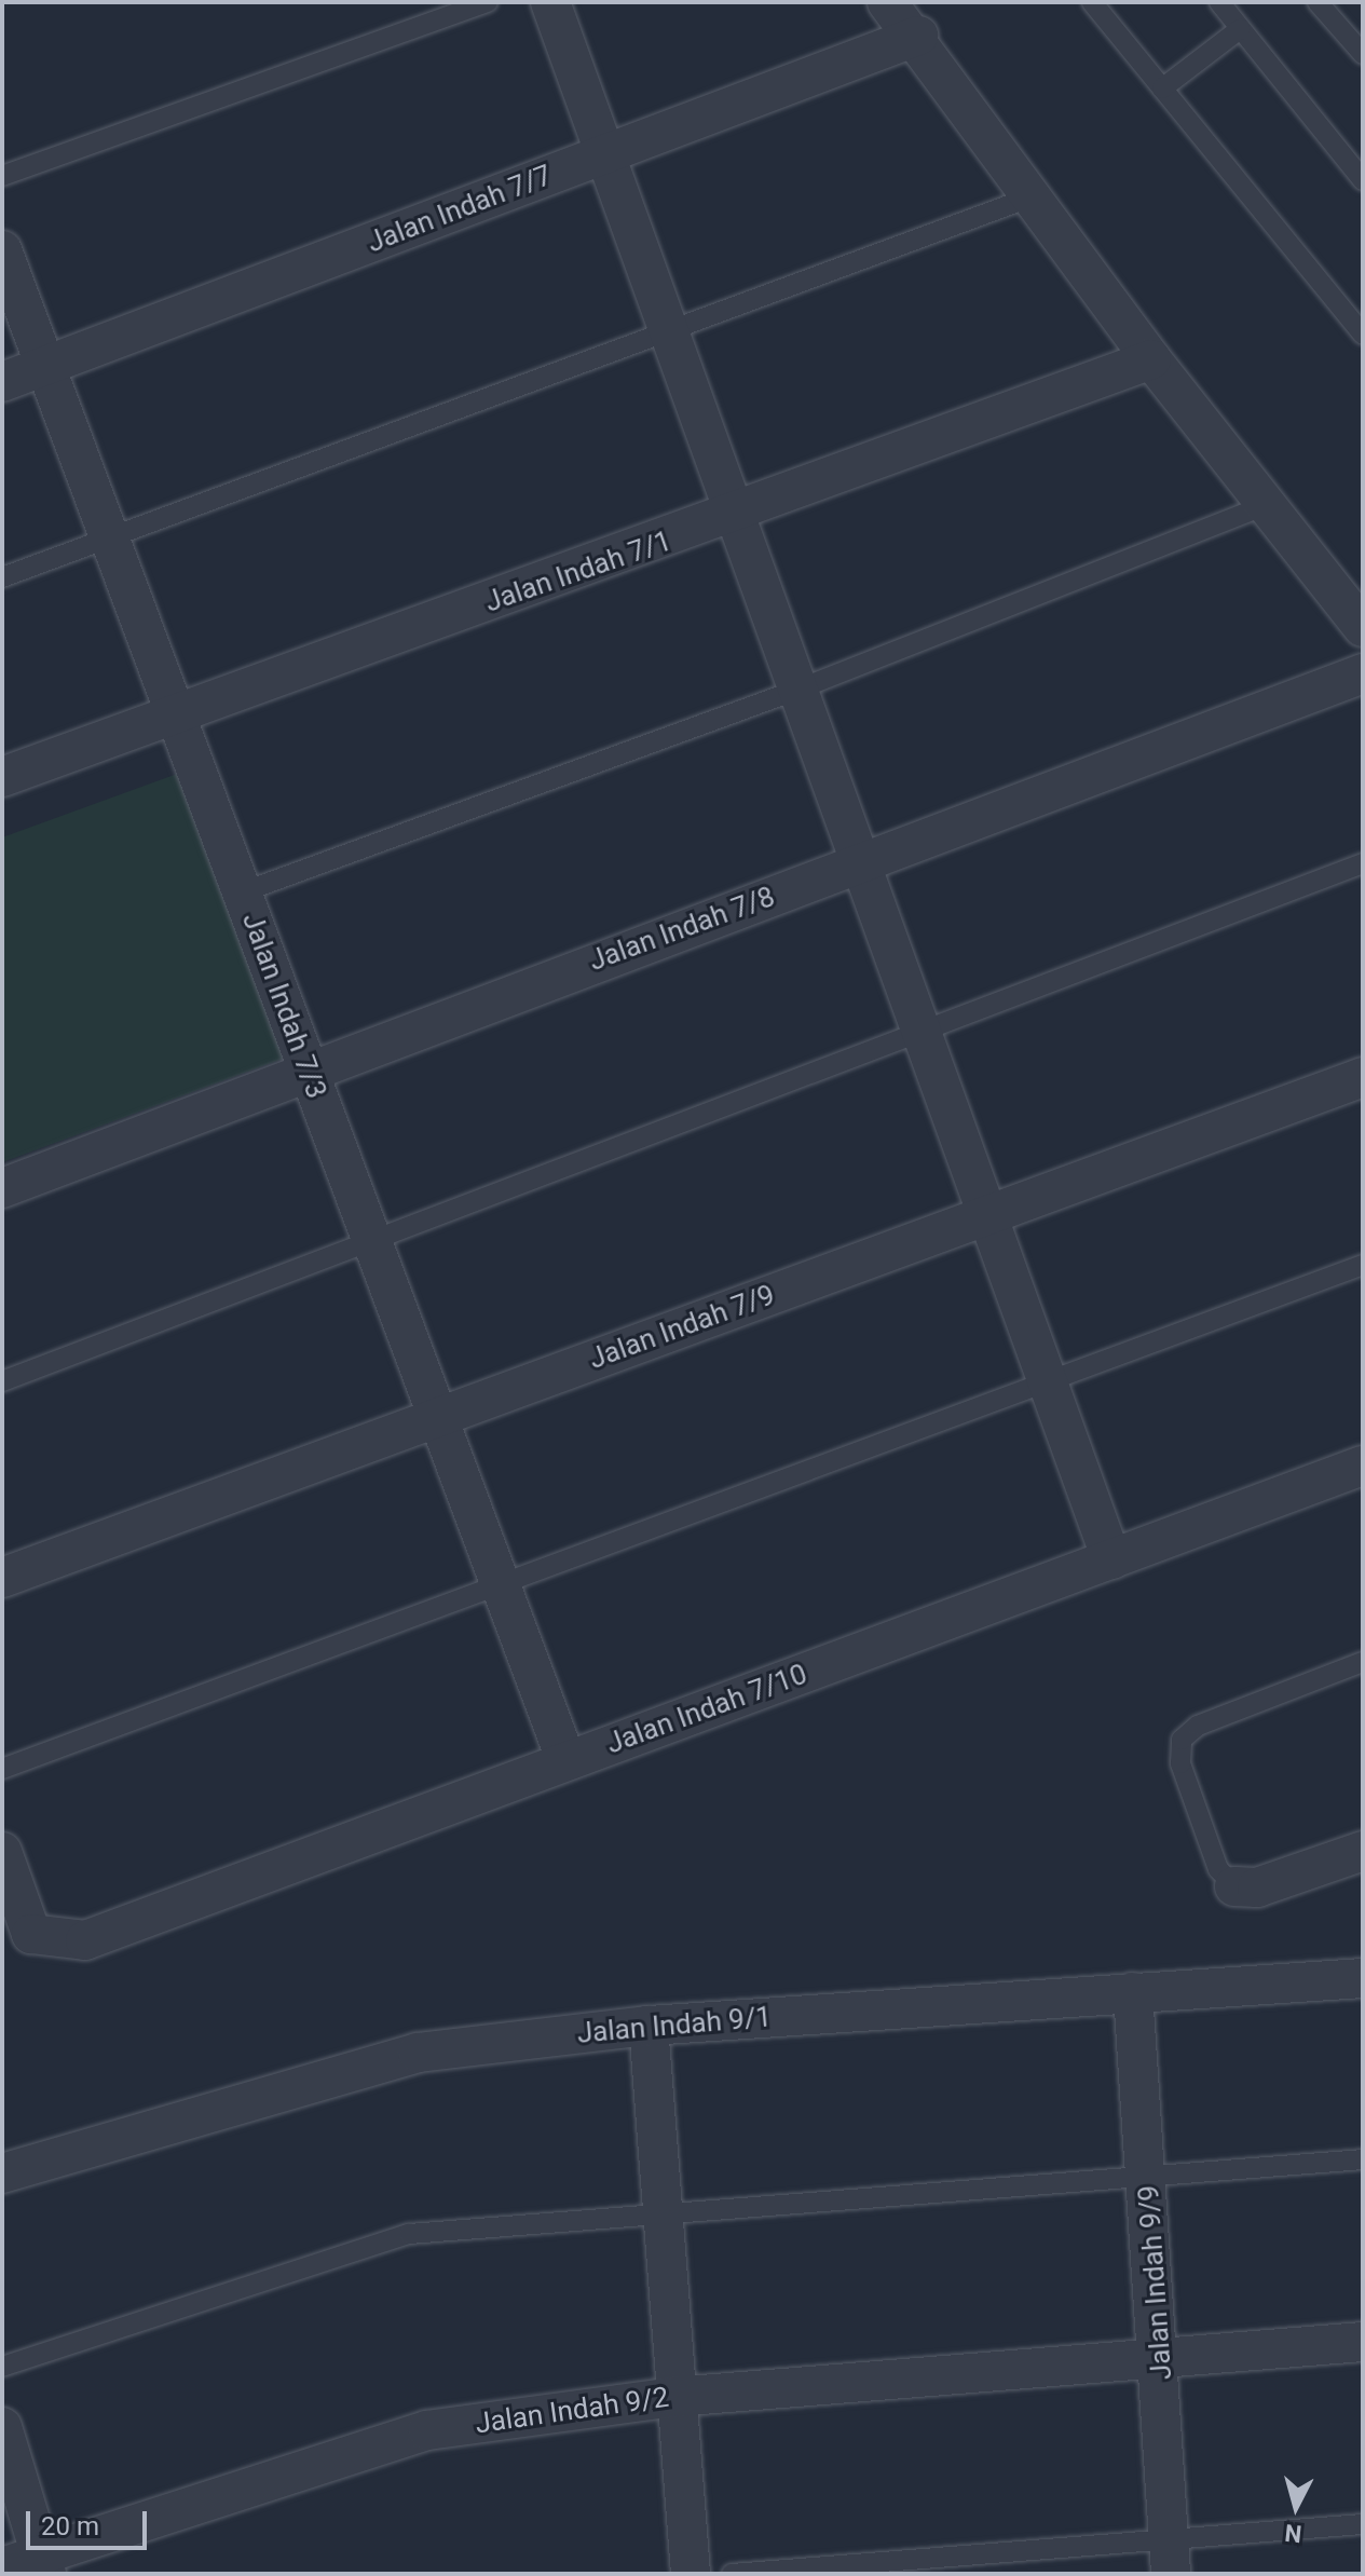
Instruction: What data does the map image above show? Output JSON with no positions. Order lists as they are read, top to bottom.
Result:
{
  "streets": {
    "street": [
      "Jalan Indah 7/7",
      "Jalan Indah 7/1",
      "Jalan Indah 7/8",
      "Jalan Indah 7/3",
      "Jalan Indah 7/9",
      "Jalan Indah 7/10",
      "Jalan Indah 9/1",
      "Jalan Indah 9/9",
      "Jalan Indah 9/2"
    ]
  },
  "crossings": [
    ["Jalan Indah 7/7", "Jalan Indah 7/3"],
    ["Jalan Indah 7/1", "Jalan Indah 7/3"],
    ["Jalan Indah 7/8", "Jalan Indah 7/3"],
    ["Jalan Indah 7/3", "Jalan Indah 7/9"],
    ["Jalan Indah 7/3", "Jalan Indah 7/10"],
    ["Jalan Indah 9/1", "Jalan Indah 9/9"],
    ["Jalan Indah 9/9", "Jalan Indah 9/2"]
  ],
  "scale_bar": "20 m",
  "north": "bottom"
}
